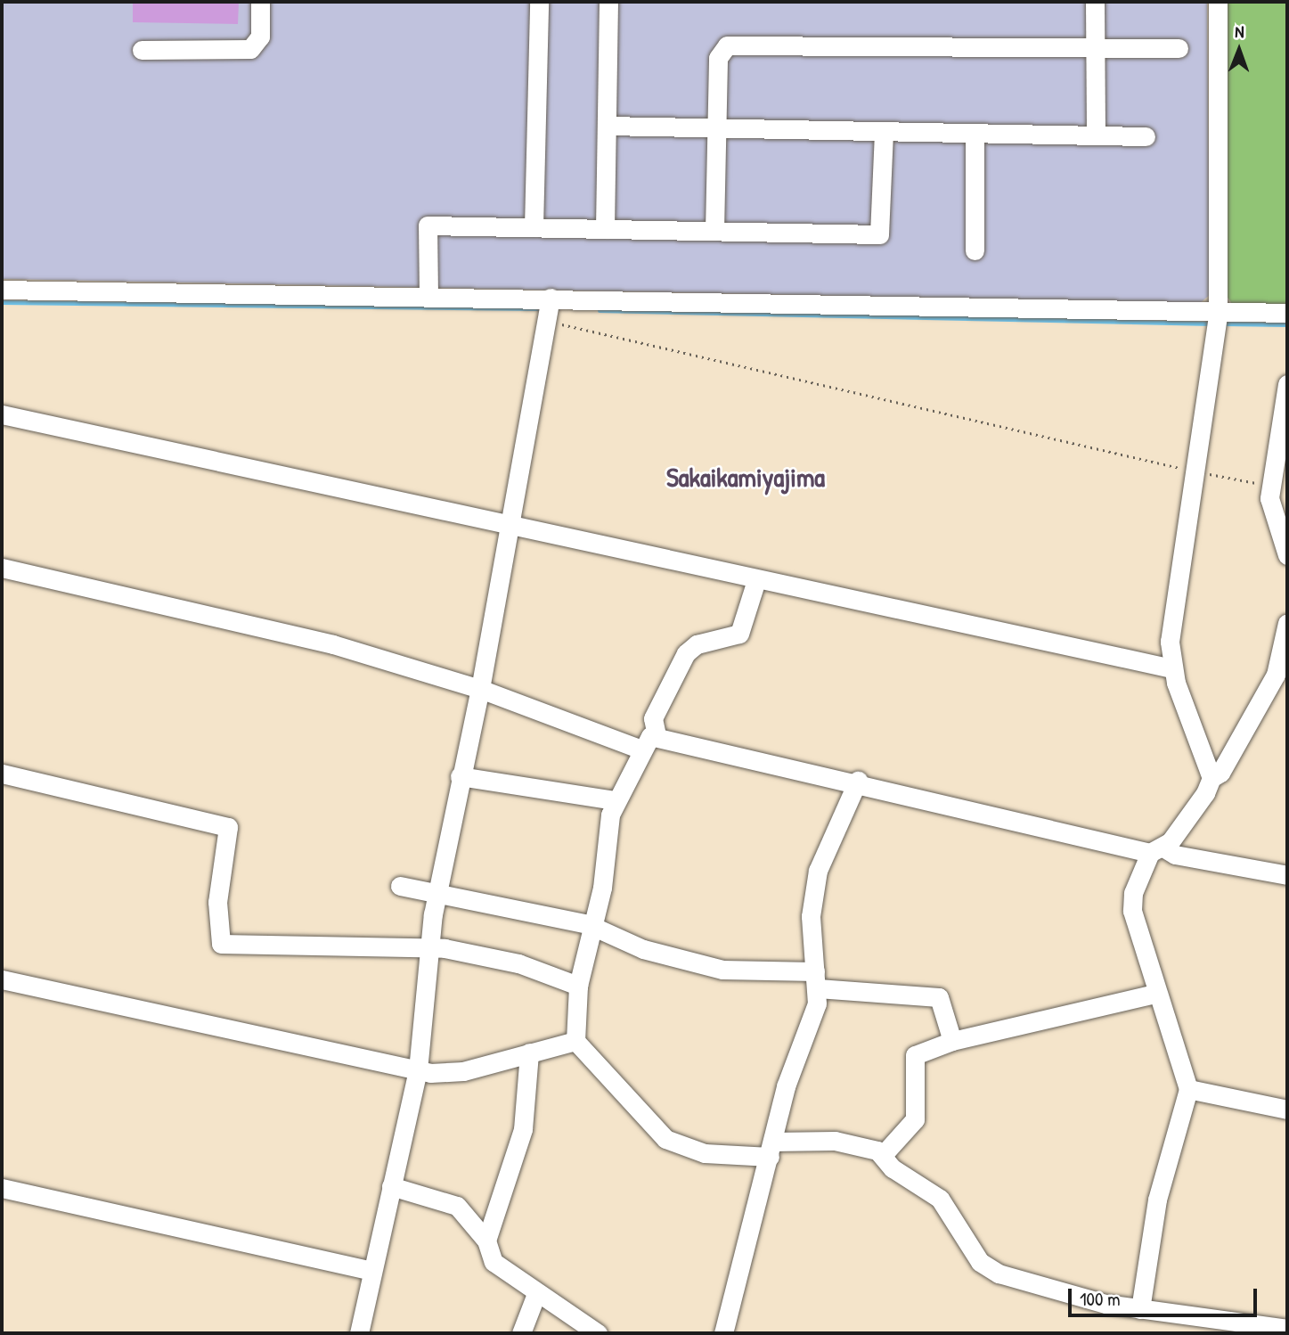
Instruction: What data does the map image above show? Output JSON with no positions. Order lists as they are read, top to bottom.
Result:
{
  "districts": ["Sakaikamiyajima"],
  "scale_bar": "100 m",
  "north": "top"
}
